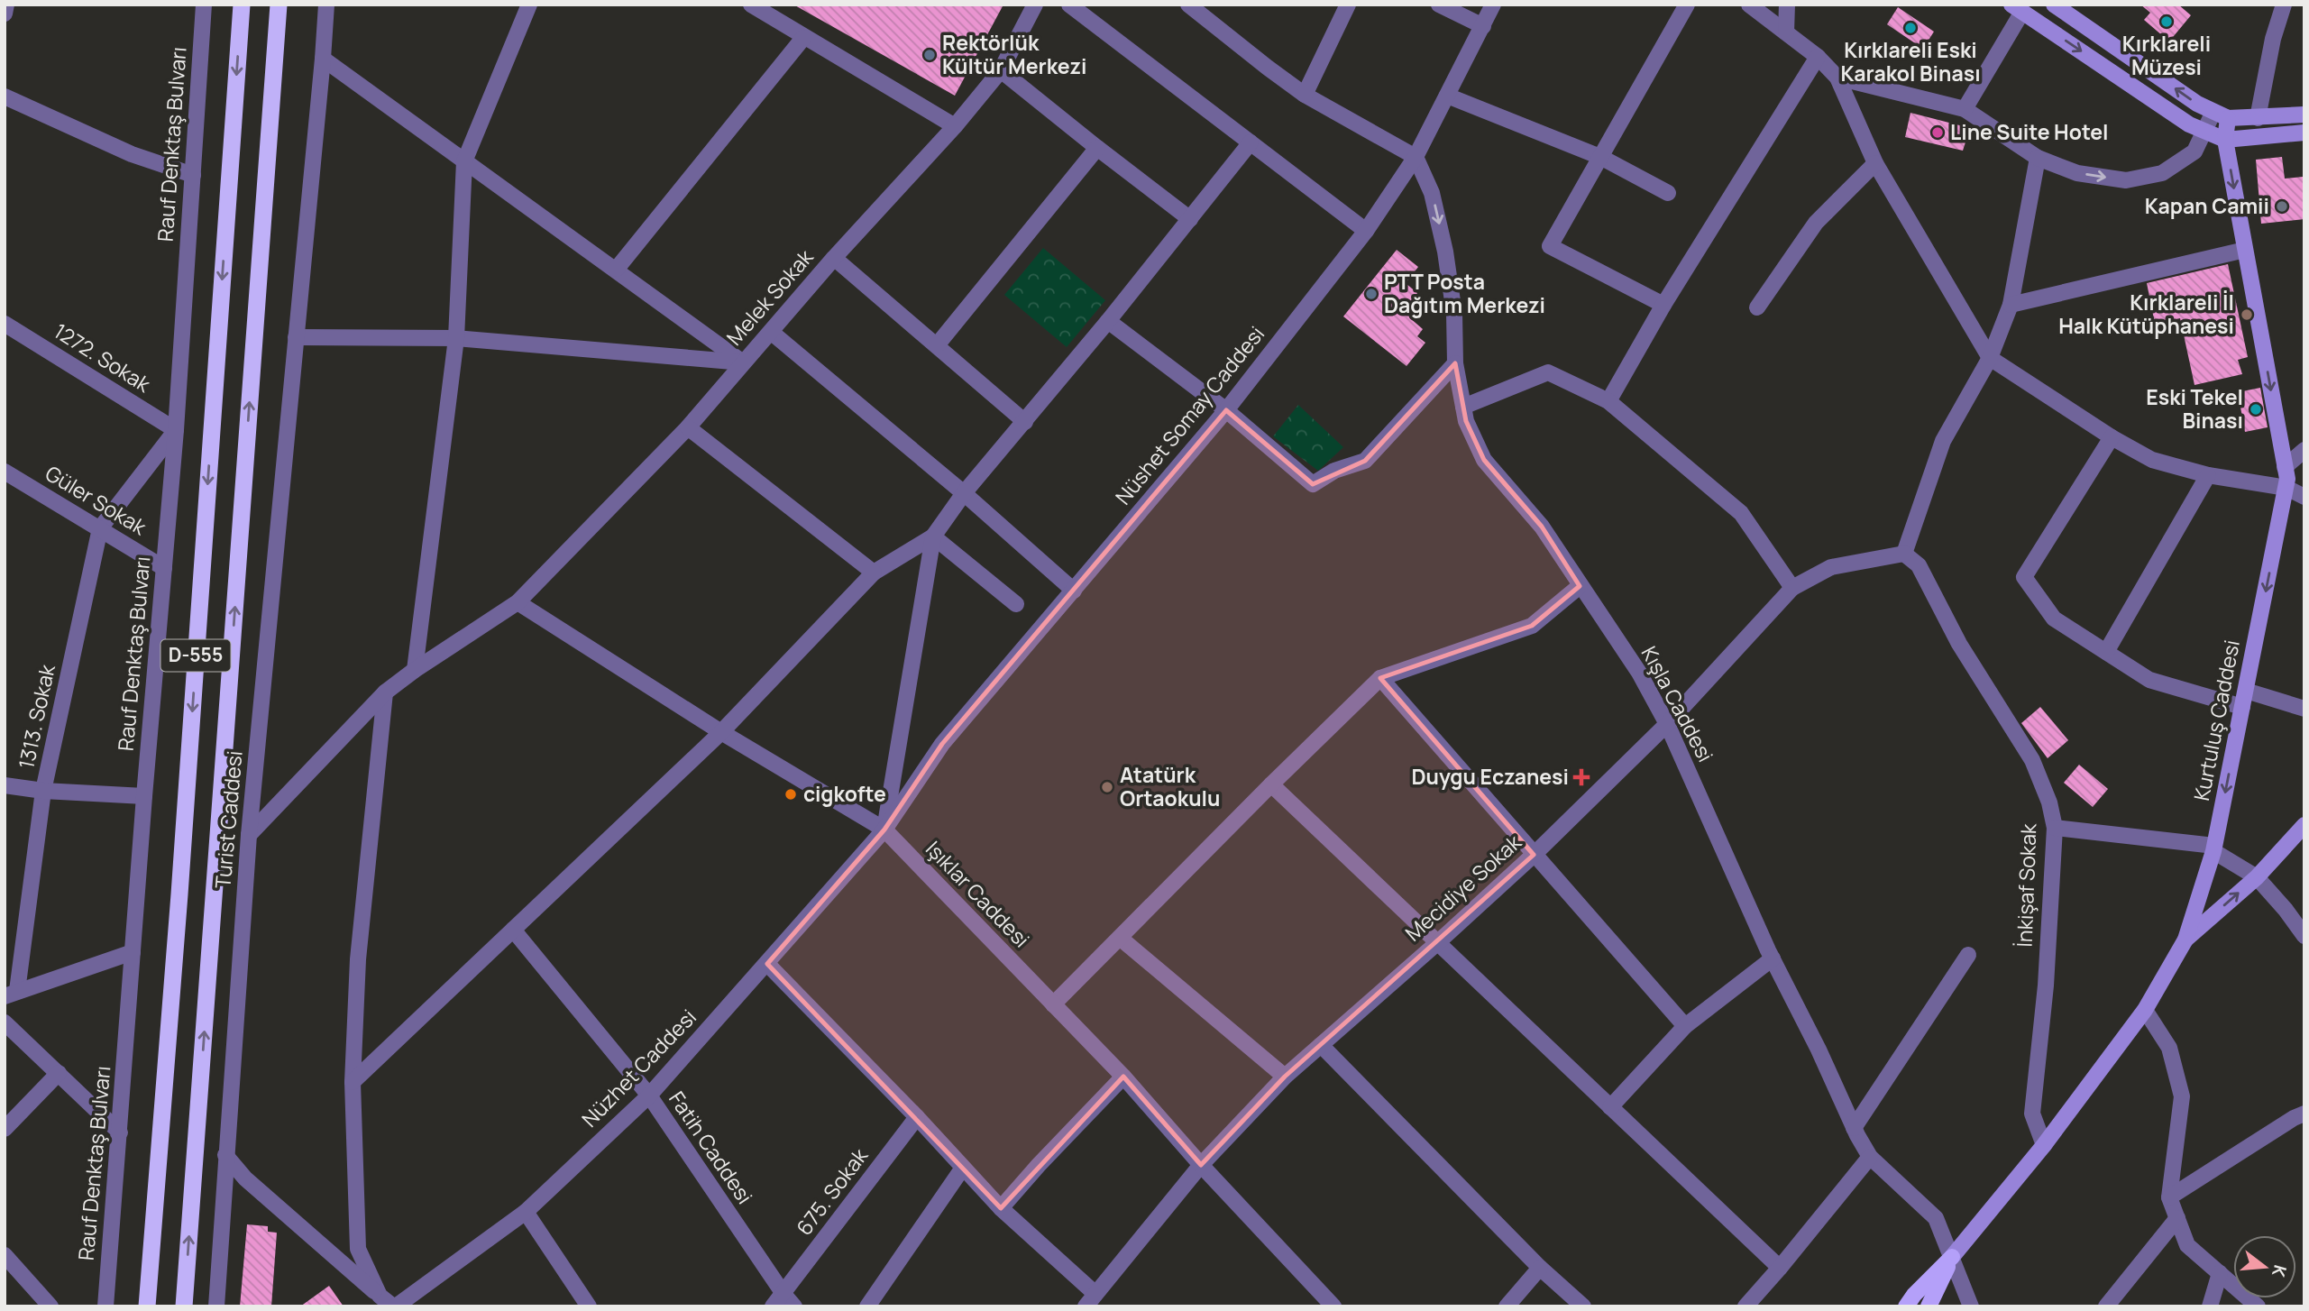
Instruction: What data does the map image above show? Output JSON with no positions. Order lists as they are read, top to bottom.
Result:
{
  "streets": {
    "highway": ["D-555"],
    "main road": ["Kurtuluş Caddesi"],
    "street": [
      "Rauf Denktaş Bulvarı",
      "Melek Sokak",
      "1272. Sokak",
      "Nüshet Somay Caddesi",
      "Güler Sokak",
      "Kışla Caddesi",
      "1313. Sokak",
      "Turist Caddesi",
      "İnkişaf Sokak",
      "Mecidiye Sokak",
      "Işıklar Caddesi",
      "Nüzhet Caddesi",
      "Fatih Caddesi",
      "675. Sokak"
    ]
  },
  "crossings": [
    ["Rauf Denktaş Bulvarı", "1272. Sokak"],
    ["Rauf Denktaş Bulvarı", "Güler Sokak"],
    ["Melek Sokak", "Turist Caddesi"],
    ["Melek Sokak", "Işıklar Caddesi"],
    ["Nüshet Somay Caddesi", "Kışla Caddesi"],
    ["Nüshet Somay Caddesi", "Işıklar Caddesi"],
    ["Nüshet Somay Caddesi", "Nüzhet Caddesi"],
    ["Güler Sokak", "1313. Sokak"],
    ["Kışla Caddesi", "Kurtuluş Caddesi"],
    ["Kışla Caddesi", "Mecidiye Sokak"],
    ["Kurtuluş Caddesi", "İnkişaf Sokak"],
    ["İnkişaf Sokak", "Mecidiye Sokak"],
    ["Mecidiye Sokak", "Işıklar Caddesi"],
    ["Işıklar Caddesi", "Nüzhet Caddesi"],
    ["Nüzhet Caddesi", "Fatih Caddesi"],
    ["Fatih Caddesi", "675. Sokak"]
  ],
  "one_way": ["Kurtuluş Caddesi"],
  "places": {
    "other": [
      "Kırklareli Müzesi",
      "Kırklareli Eski Karakol Binası",
      "Rektörlük Kültür Merkezi",
      "Line Suite Hotel",
      "Kapan Camii",
      "PTT Posta Dağıtım Merkezi",
      "Kırklareli İl Halk Kütüphanesi",
      "Eski Tekel Binası",
      "Atatürk Ortaokulu",
      "cigkofte"
    ],
    "health": ["Duygu Eczanesi"]
  },
  "north": "right"
}
